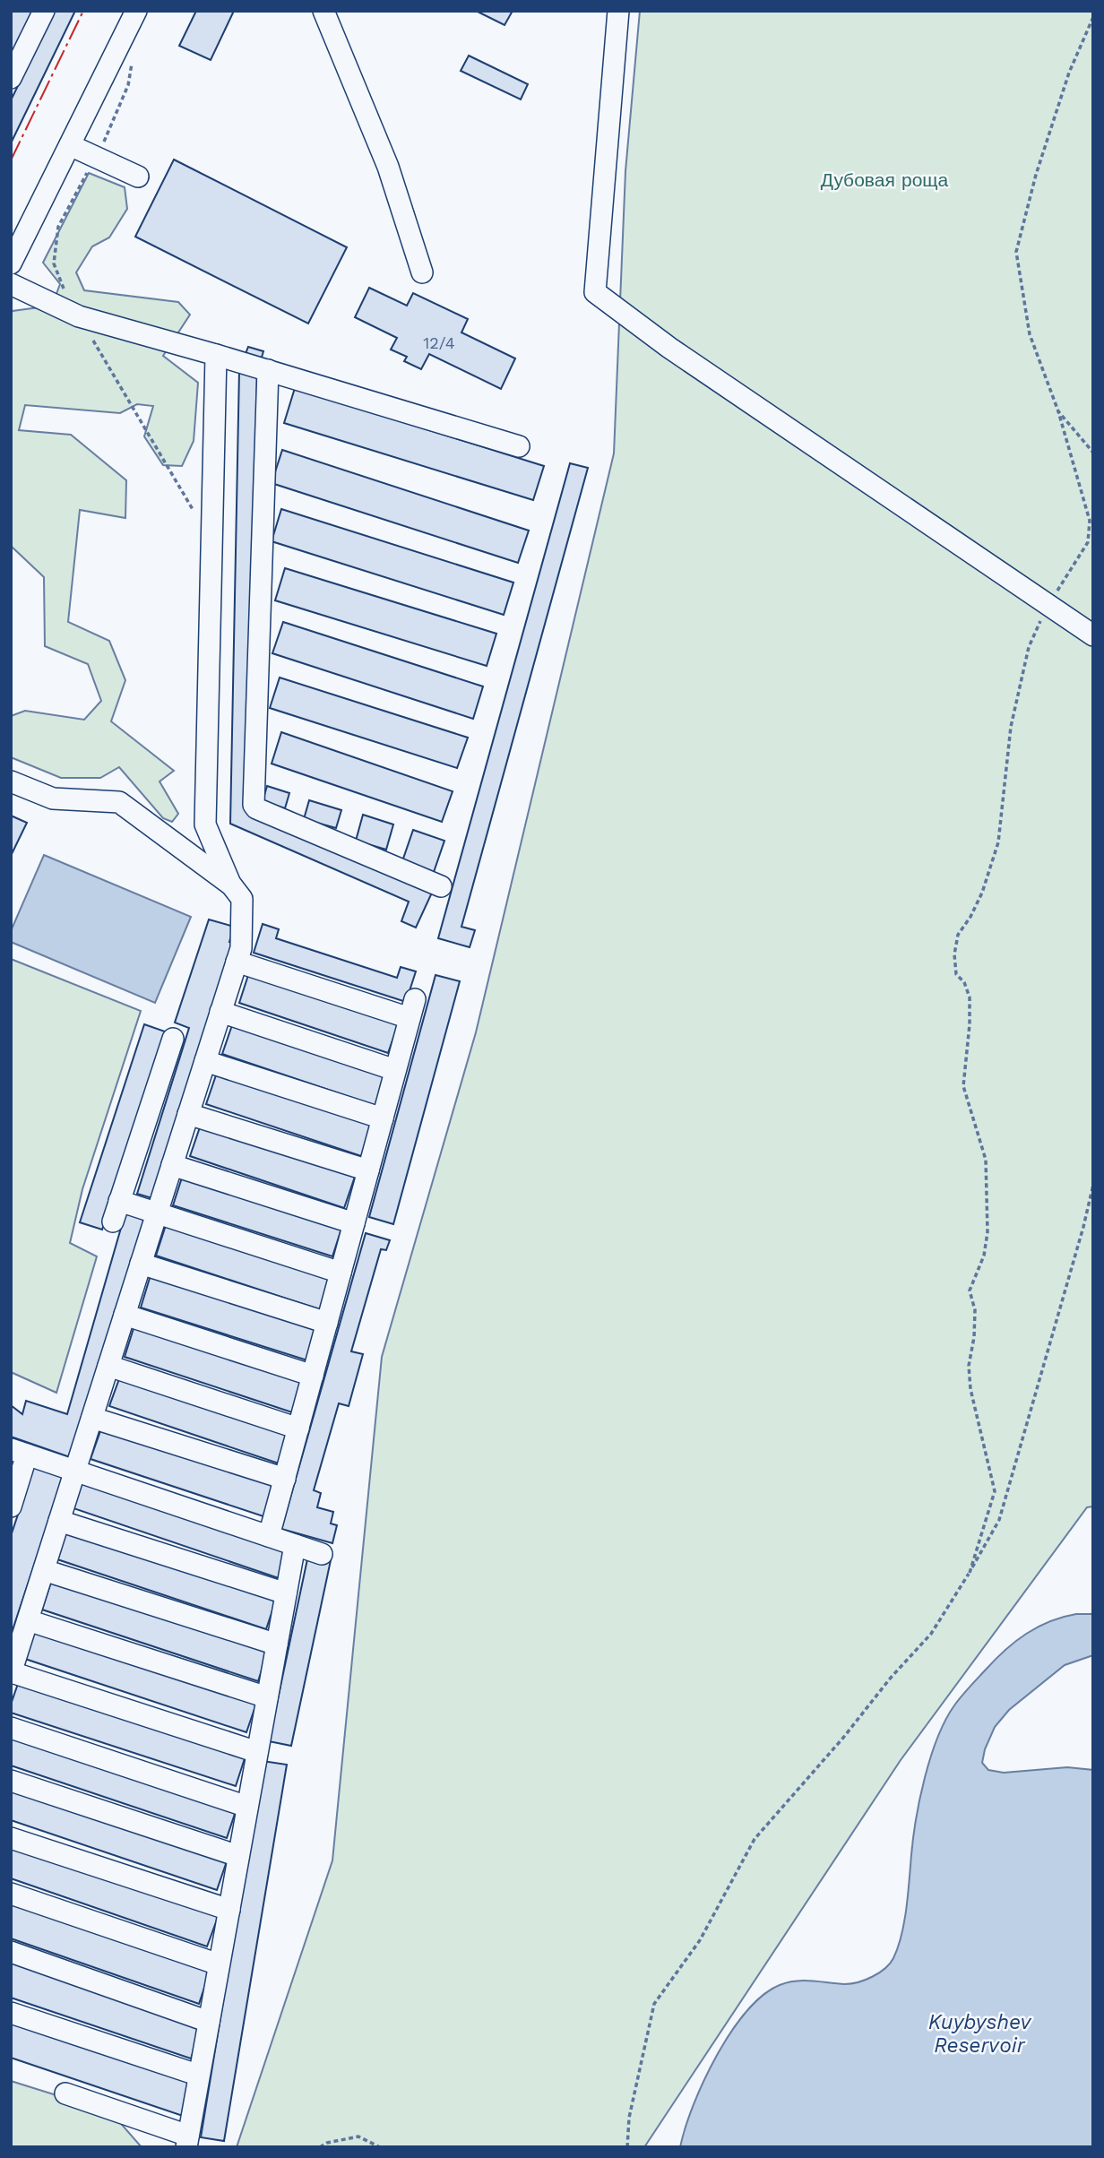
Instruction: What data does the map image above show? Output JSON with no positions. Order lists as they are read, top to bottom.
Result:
{
  "water": ["Kuybyshev Reservoir"],
  "parks": ["Дубовая роща"],
  "house_numbers": ["12/4"]
}
